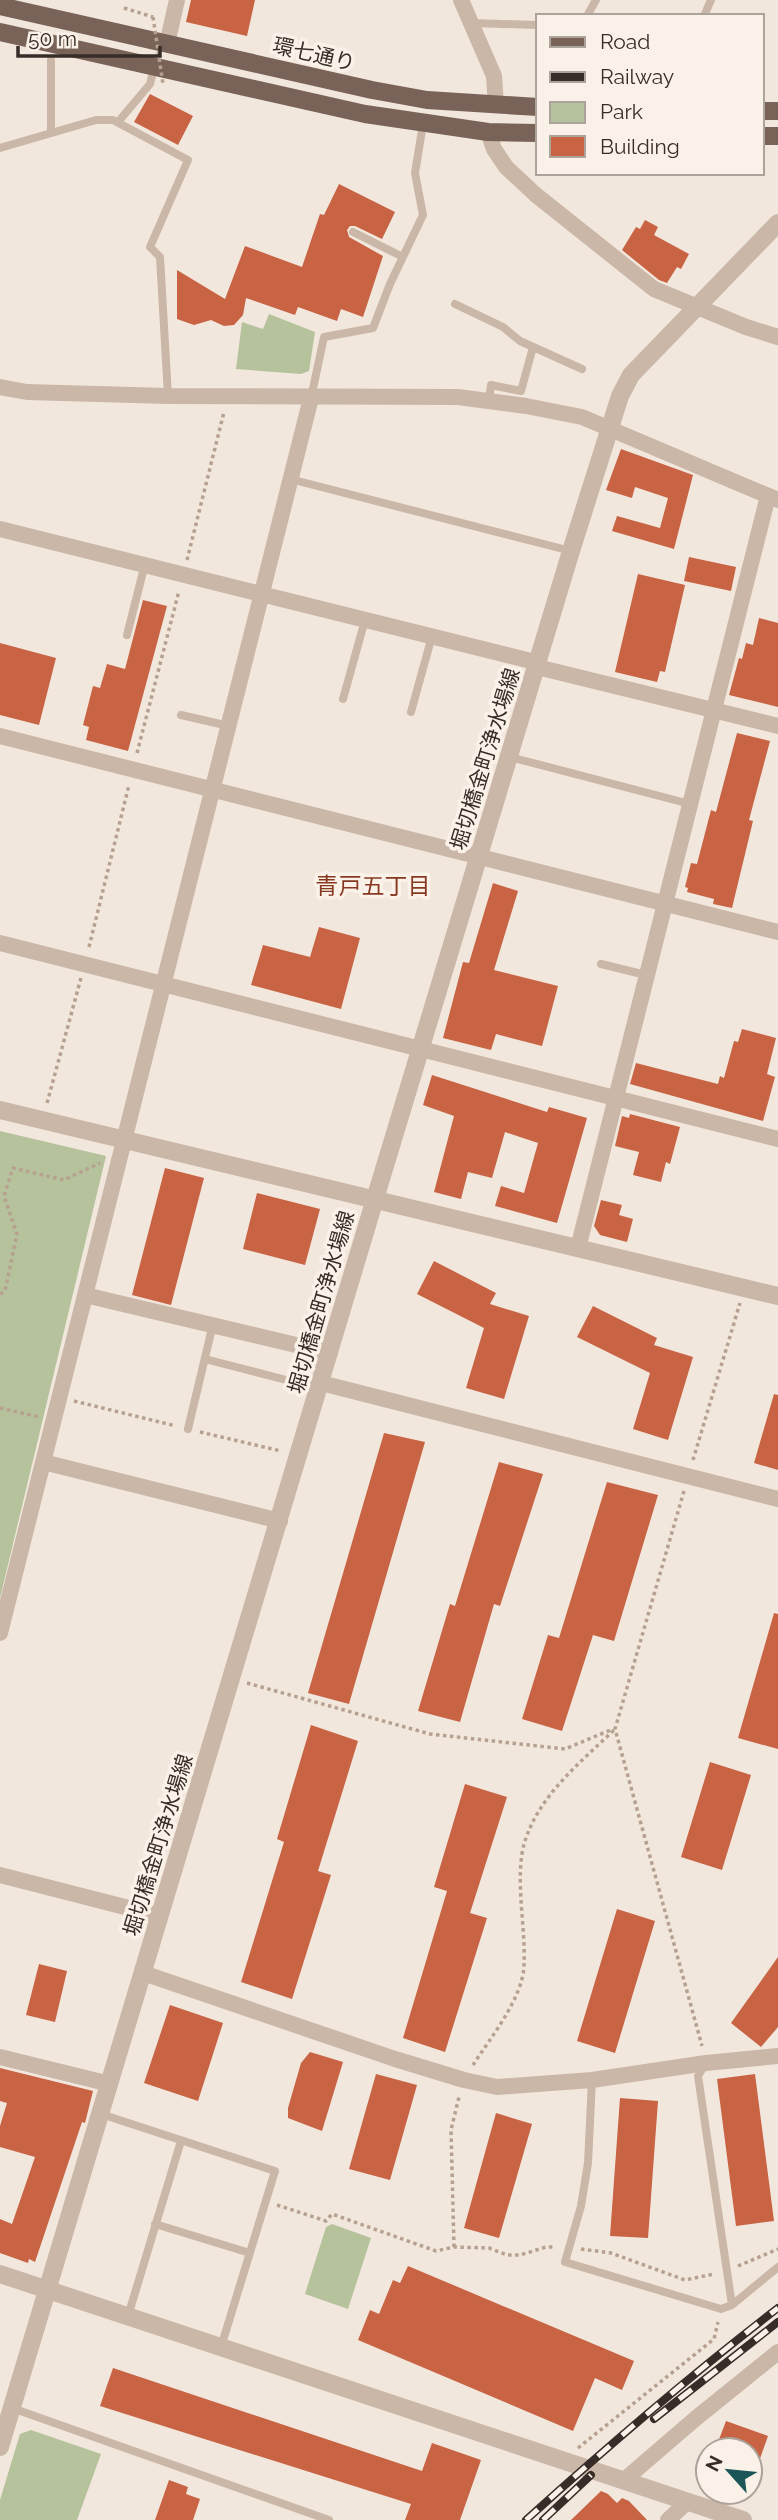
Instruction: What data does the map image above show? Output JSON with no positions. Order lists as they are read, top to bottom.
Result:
{
  "streets": {
    "main road": ["環七通り"],
    "street": ["堀切橋金町浄水場線"]
  },
  "districts": ["青戸五丁目"],
  "legend": [
    "Road",
    "Railway",
    "Park",
    "Building"
  ],
  "scale_bar": "50 m",
  "north": "top left"
}
